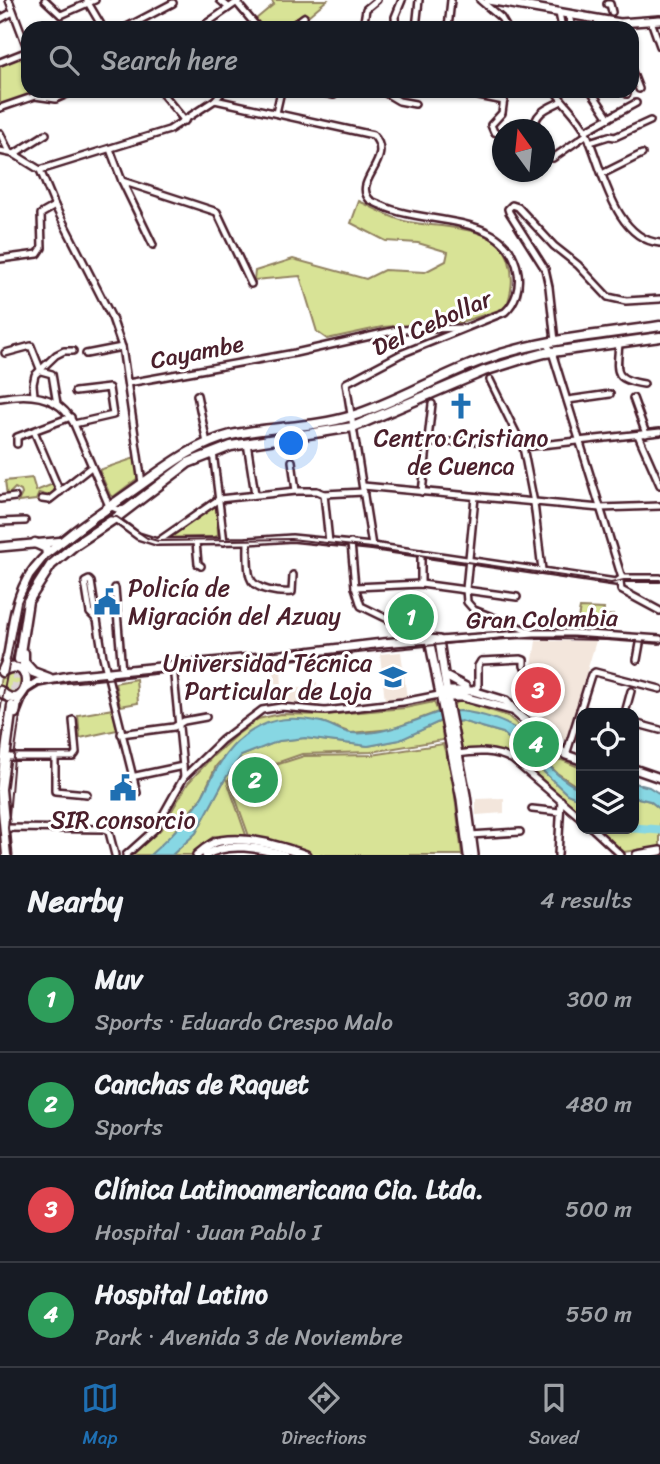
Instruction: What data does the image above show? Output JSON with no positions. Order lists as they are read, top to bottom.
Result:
{
  "streets": {
    "main road": ["Gran Colombia"],
    "street": ["Del Cebollar", "Cayambe"]
  },
  "crossings": [
    ["Del Cebollar", "Cayambe"]
  ],
  "places": {
    "church": ["Centro Cristiano de Cuenca"],
    "public building": ["Policía de Migración del Azuay", "SIR consorcio"],
    "school or university": ["Universidad Técnica Particular de Loja"]
  },
  "north": "top",
  "page": {
    "search": "Search here",
    "pins": [
      "1",
      "3",
      "4",
      "2"
    ],
    "heading": ["Nearby", "4 results"],
    "list": [
      {
        "mark": "1",
        "name": "Muv",
        "note": "Sports · Eduardo Crespo Malo",
        "value": "300 m"
      },
      {
        "mark": "2",
        "name": "Canchas de Raquet",
        "note": "Sports",
        "value": "480 m"
      },
      {
        "mark": "3",
        "name": "Clínica Latinoamericana Cia. Ltda.",
        "note": "Hospital · Juan Pablo I",
        "value": "500 m"
      },
      {
        "mark": "4",
        "name": "Hospital Latino",
        "note": "Park · Avenida 3 de Noviembre",
        "value": "550 m"
      }
    ],
    "nav": ["Map", "Directions", "Saved"]
  }
}
